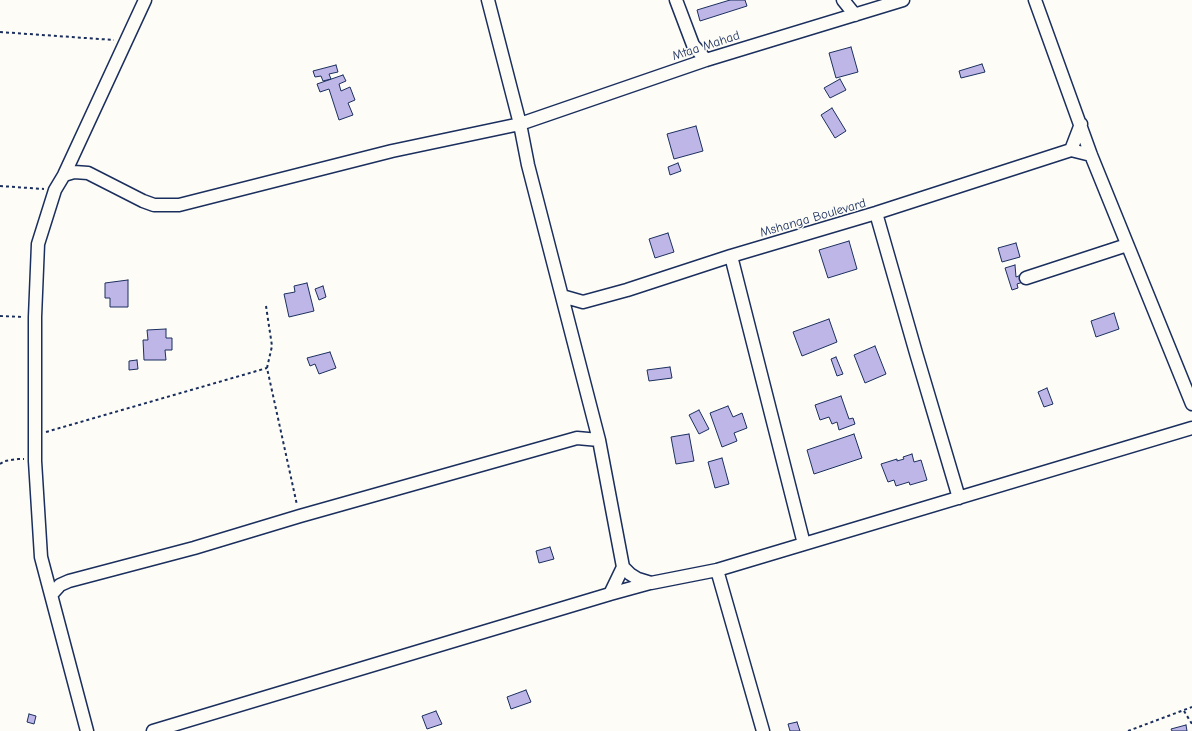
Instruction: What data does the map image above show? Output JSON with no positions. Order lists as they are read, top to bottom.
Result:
{
  "streets": {
    "street": ["Mtaa Mahad", "Mshanga Boulevard"]
  }
}
